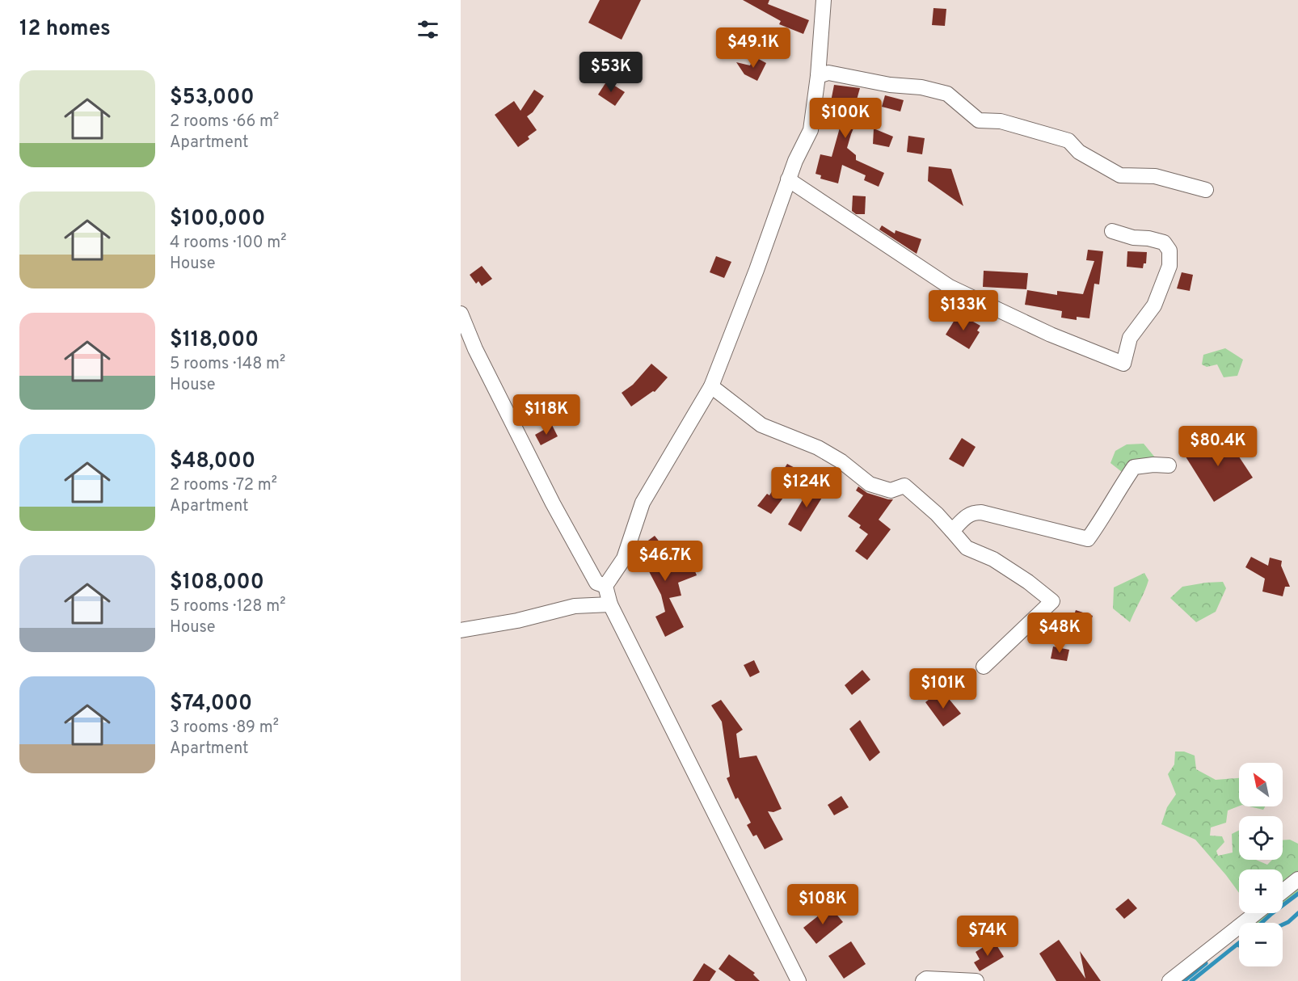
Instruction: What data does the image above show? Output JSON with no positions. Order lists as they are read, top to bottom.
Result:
{
  "north": "top left",
  "page": {
    "heading": "12 homes",
    "price": [
      "$49.1K",
      "$53K",
      "$100K",
      "$133K",
      "$118K",
      "$80.4K",
      "$124K",
      "$46.7K",
      "$48K",
      "$101K",
      "$108K",
      "$74K"
    ],
    "list": [
      {
        "name": "$53,000",
        "note": "2 rooms · 66 m² · Apartment"
      },
      {
        "name": "$100,000",
        "note": "4 rooms · 100 m² · House"
      },
      {
        "name": "$118,000",
        "note": "5 rooms · 148 m² · House"
      },
      {
        "name": "$48,000",
        "note": "2 rooms · 72 m² · Apartment"
      },
      {
        "name": "$108,000",
        "note": "5 rooms · 128 m² · House"
      },
      {
        "name": "$74,000",
        "note": "3 rooms · 89 m² · Apartment"
      }
    ],
    "map_buttons": ["+", "−"]
  }
}
